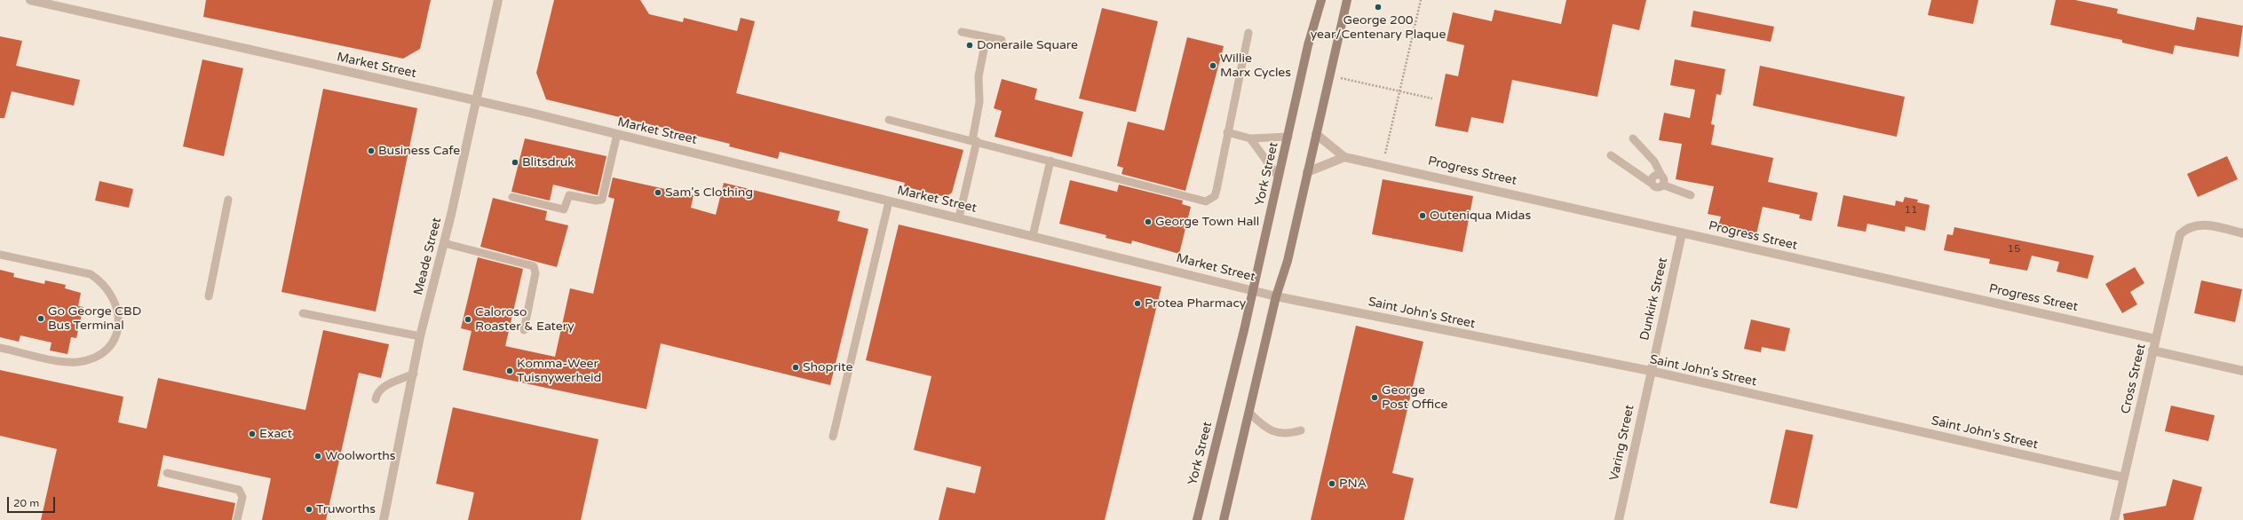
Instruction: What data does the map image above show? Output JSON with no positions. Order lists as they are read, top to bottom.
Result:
{
  "streets": {
    "main road": ["York Street"],
    "street": [
      "Market Street",
      "Progress Street",
      "Meade Street",
      "Dunkirk Street",
      "Saint John's Street",
      "Cross Street",
      "Varing Street"
    ]
  },
  "crossings": [
    ["Market Street", "York Street"],
    ["Market Street", "Meade Street"],
    ["Market Street", "Saint John's Street"],
    ["Progress Street", "Dunkirk Street"],
    ["Progress Street", "Cross Street"],
    ["Dunkirk Street", "Saint John's Street"],
    ["Dunkirk Street", "Varing Street"],
    ["Saint John's Street", "Cross Street"],
    ["Saint John's Street", "Varing Street"]
  ],
  "places": [
    "George 200 year/Centenary Plaque",
    "Doneraile Square",
    "Willie Marx Cycles",
    "Business Cafe",
    "Blitsdruk",
    "Sam's Clothing",
    "Outeniqua Midas",
    "George Town Hall",
    "Protea Pharmacy",
    "Go George CBD Bus Terminal",
    "Caloroso Roaster & Eatery",
    "Shoprite",
    "Komma-Weer Tuisnywerheid",
    "George Post Office",
    "Exact",
    "Woolworths",
    "PNA",
    "Truworths"
  ],
  "house_numbers": ["11", "15"],
  "scale_bar": "20 m"
}
